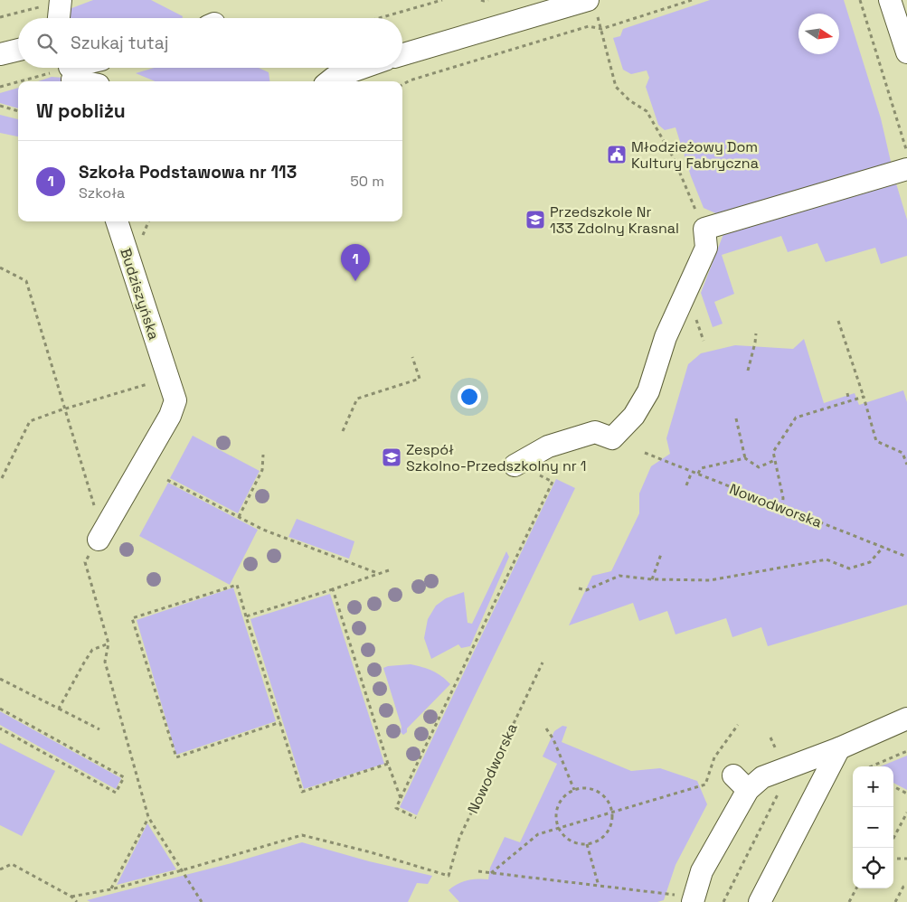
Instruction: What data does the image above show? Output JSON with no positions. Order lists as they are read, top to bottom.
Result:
{
  "streets": {
    "street": ["Budziszyńska"],
    "path": ["Nowodworska"]
  },
  "places": {
    "public building": ["Młodzieżowy Dom Kultury Fabryczna"],
    "school or university": ["Przedszkole Nr 133 Zdolny Krasnal", "Zespół Szkolno-Przedszkolny nr 1"]
  },
  "north": "right",
  "page": {
    "search": "Szukaj tutaj",
    "heading": "W pobliżu",
    "list": [
      {
        "mark": "1",
        "name": "Szkoła Podstawowa nr 113",
        "note": "Szkoła",
        "value": "50 m"
      }
    ],
    "pins": "1",
    "map_buttons": ["+", "−"]
  }
}
